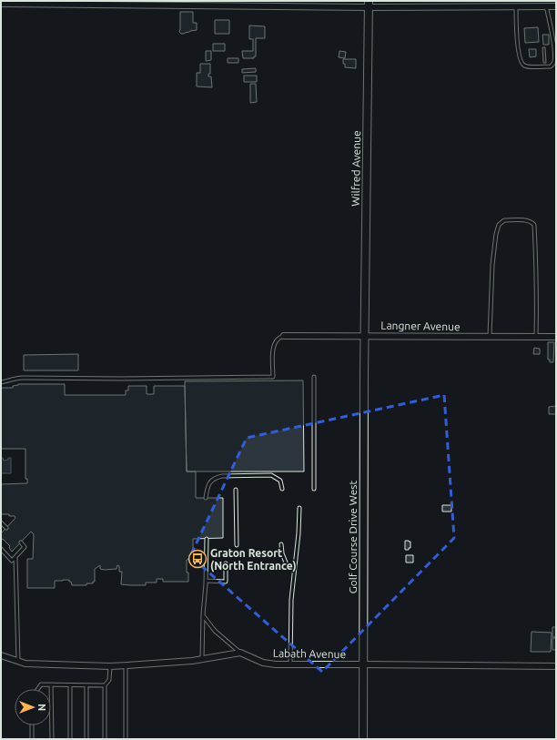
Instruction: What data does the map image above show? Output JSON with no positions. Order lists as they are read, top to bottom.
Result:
{
  "streets": {
    "street": [
      "Wilfred Avenue",
      "Langner Avenue",
      "Golf Course Drive West",
      "Labath Avenue"
    ]
  },
  "crossings": [
    ["Wilfred Avenue", "Langner Avenue"],
    ["Wilfred Avenue", "Golf Course Drive West"],
    ["Langner Avenue", "Golf Course Drive West"],
    ["Golf Course Drive West", "Labath Avenue"]
  ],
  "places": {
    "bus stop": ["Graton Resort (North Entrance)"]
  },
  "north": "right"
}
